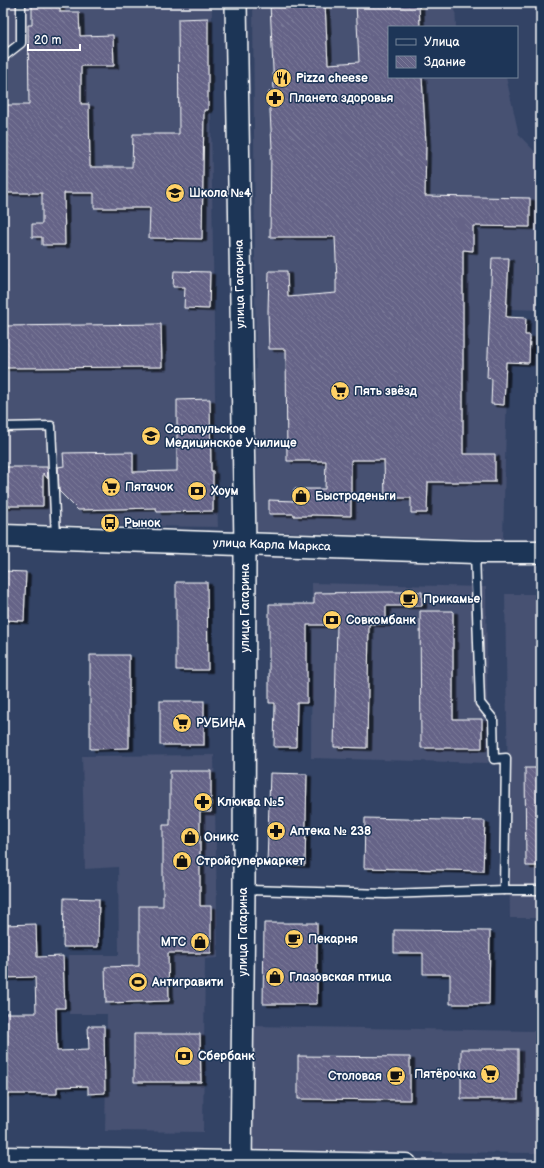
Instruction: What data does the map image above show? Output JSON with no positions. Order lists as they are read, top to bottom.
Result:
{
  "streets": {
    "main road": ["улица Карла Маркса"],
    "street": ["улица Гагарина"]
  },
  "crossings": [
    ["улица Гагарина", "улица Карла Маркса"]
  ],
  "places": {
    "restaurant": ["Pizza cheese"],
    "pharmacy": ["Планета здоровья", "Клюква №5", "Аптека № 238"],
    "school or university": ["Школа №4", "Сарапульское Медицинское Училище"],
    "supermarket": [
      "Пять звёзд",
      "Пятачок",
      "РУБИНА",
      "Пятёрочка"
    ],
    "bank": ["Хоум", "Совкомбанк", "Сбербанк"],
    "shop": [
      "Быстроденьги",
      "Оникс",
      "Стройсупермаркет",
      "МТС",
      "Глазовская птица"
    ],
    "bus stop": ["Рынок"],
    "cafe": ["Прикамье", "Пекарня", "Столовая"],
    "sports": ["Антигравити"]
  },
  "legend": ["Улица", "Здание"],
  "scale_bar": "20 m"
}
